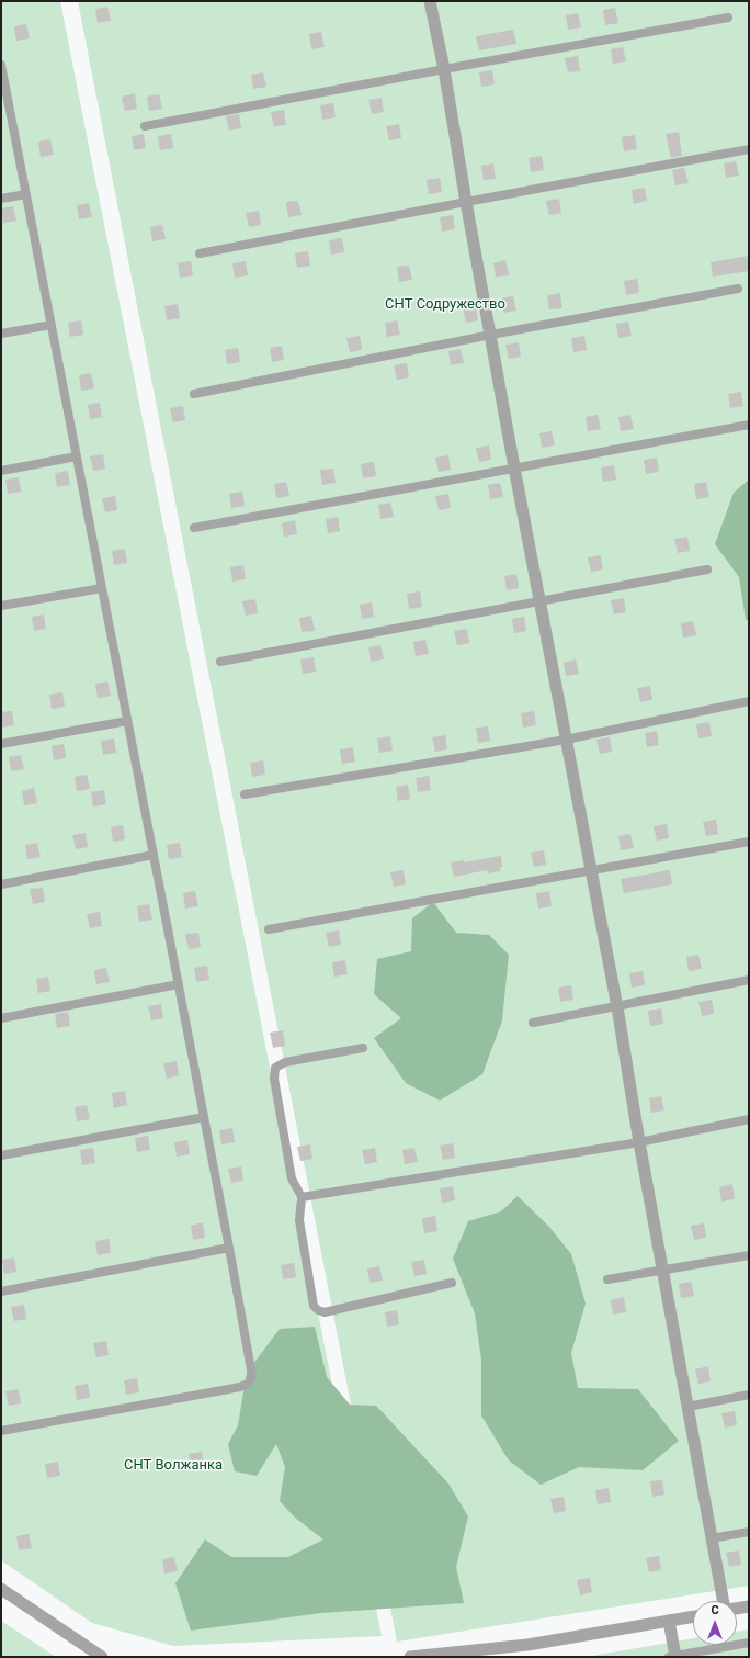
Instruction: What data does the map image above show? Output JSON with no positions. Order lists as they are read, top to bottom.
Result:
{
  "parks": ["СНТ Содружество", "СНТ Волжанка"],
  "north": "top"
}
